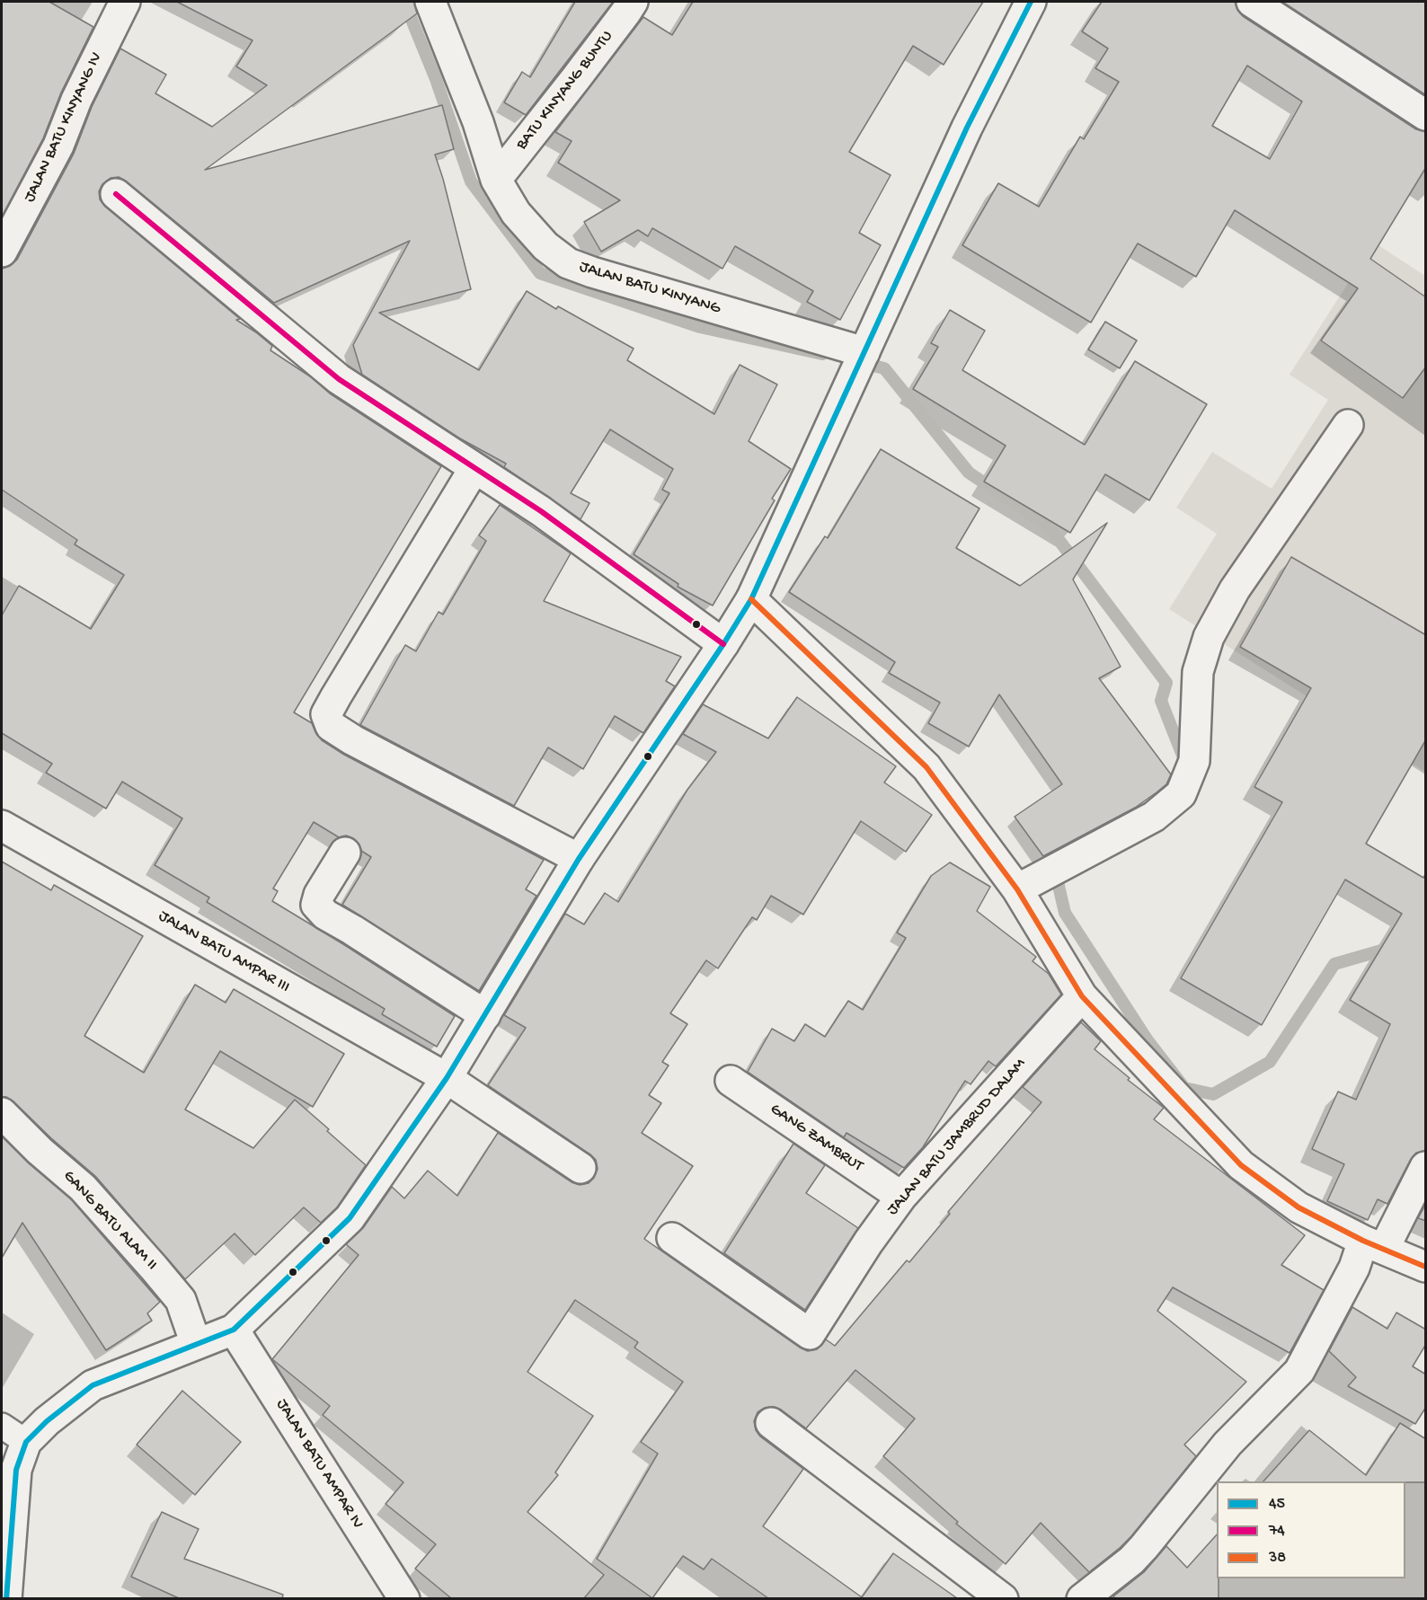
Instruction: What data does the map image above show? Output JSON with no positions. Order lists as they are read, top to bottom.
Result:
{
  "streets": {
    "street": [
      "BATU KINYANG BUNTU",
      "JALAN BATU KINYANG IV",
      "JALAN BATU KINYANG",
      "JALAN BATU AMPAR III",
      "JALAN BATU JAMBRUD DALAM",
      "GANG ZAMBRUT",
      "GANG BATU ALAM II",
      "JALAN BATU AMPAR IV"
    ]
  },
  "crossings": [
    ["BATU KINYANG BUNTU", "JALAN BATU KINYANG"],
    ["JALAN BATU JAMBRUD DALAM", "GANG ZAMBRUT"]
  ],
  "lines": ["transit line 45", "transit line 74", "transit line 38"],
  "legend": ["45", "74", "38"]
}
